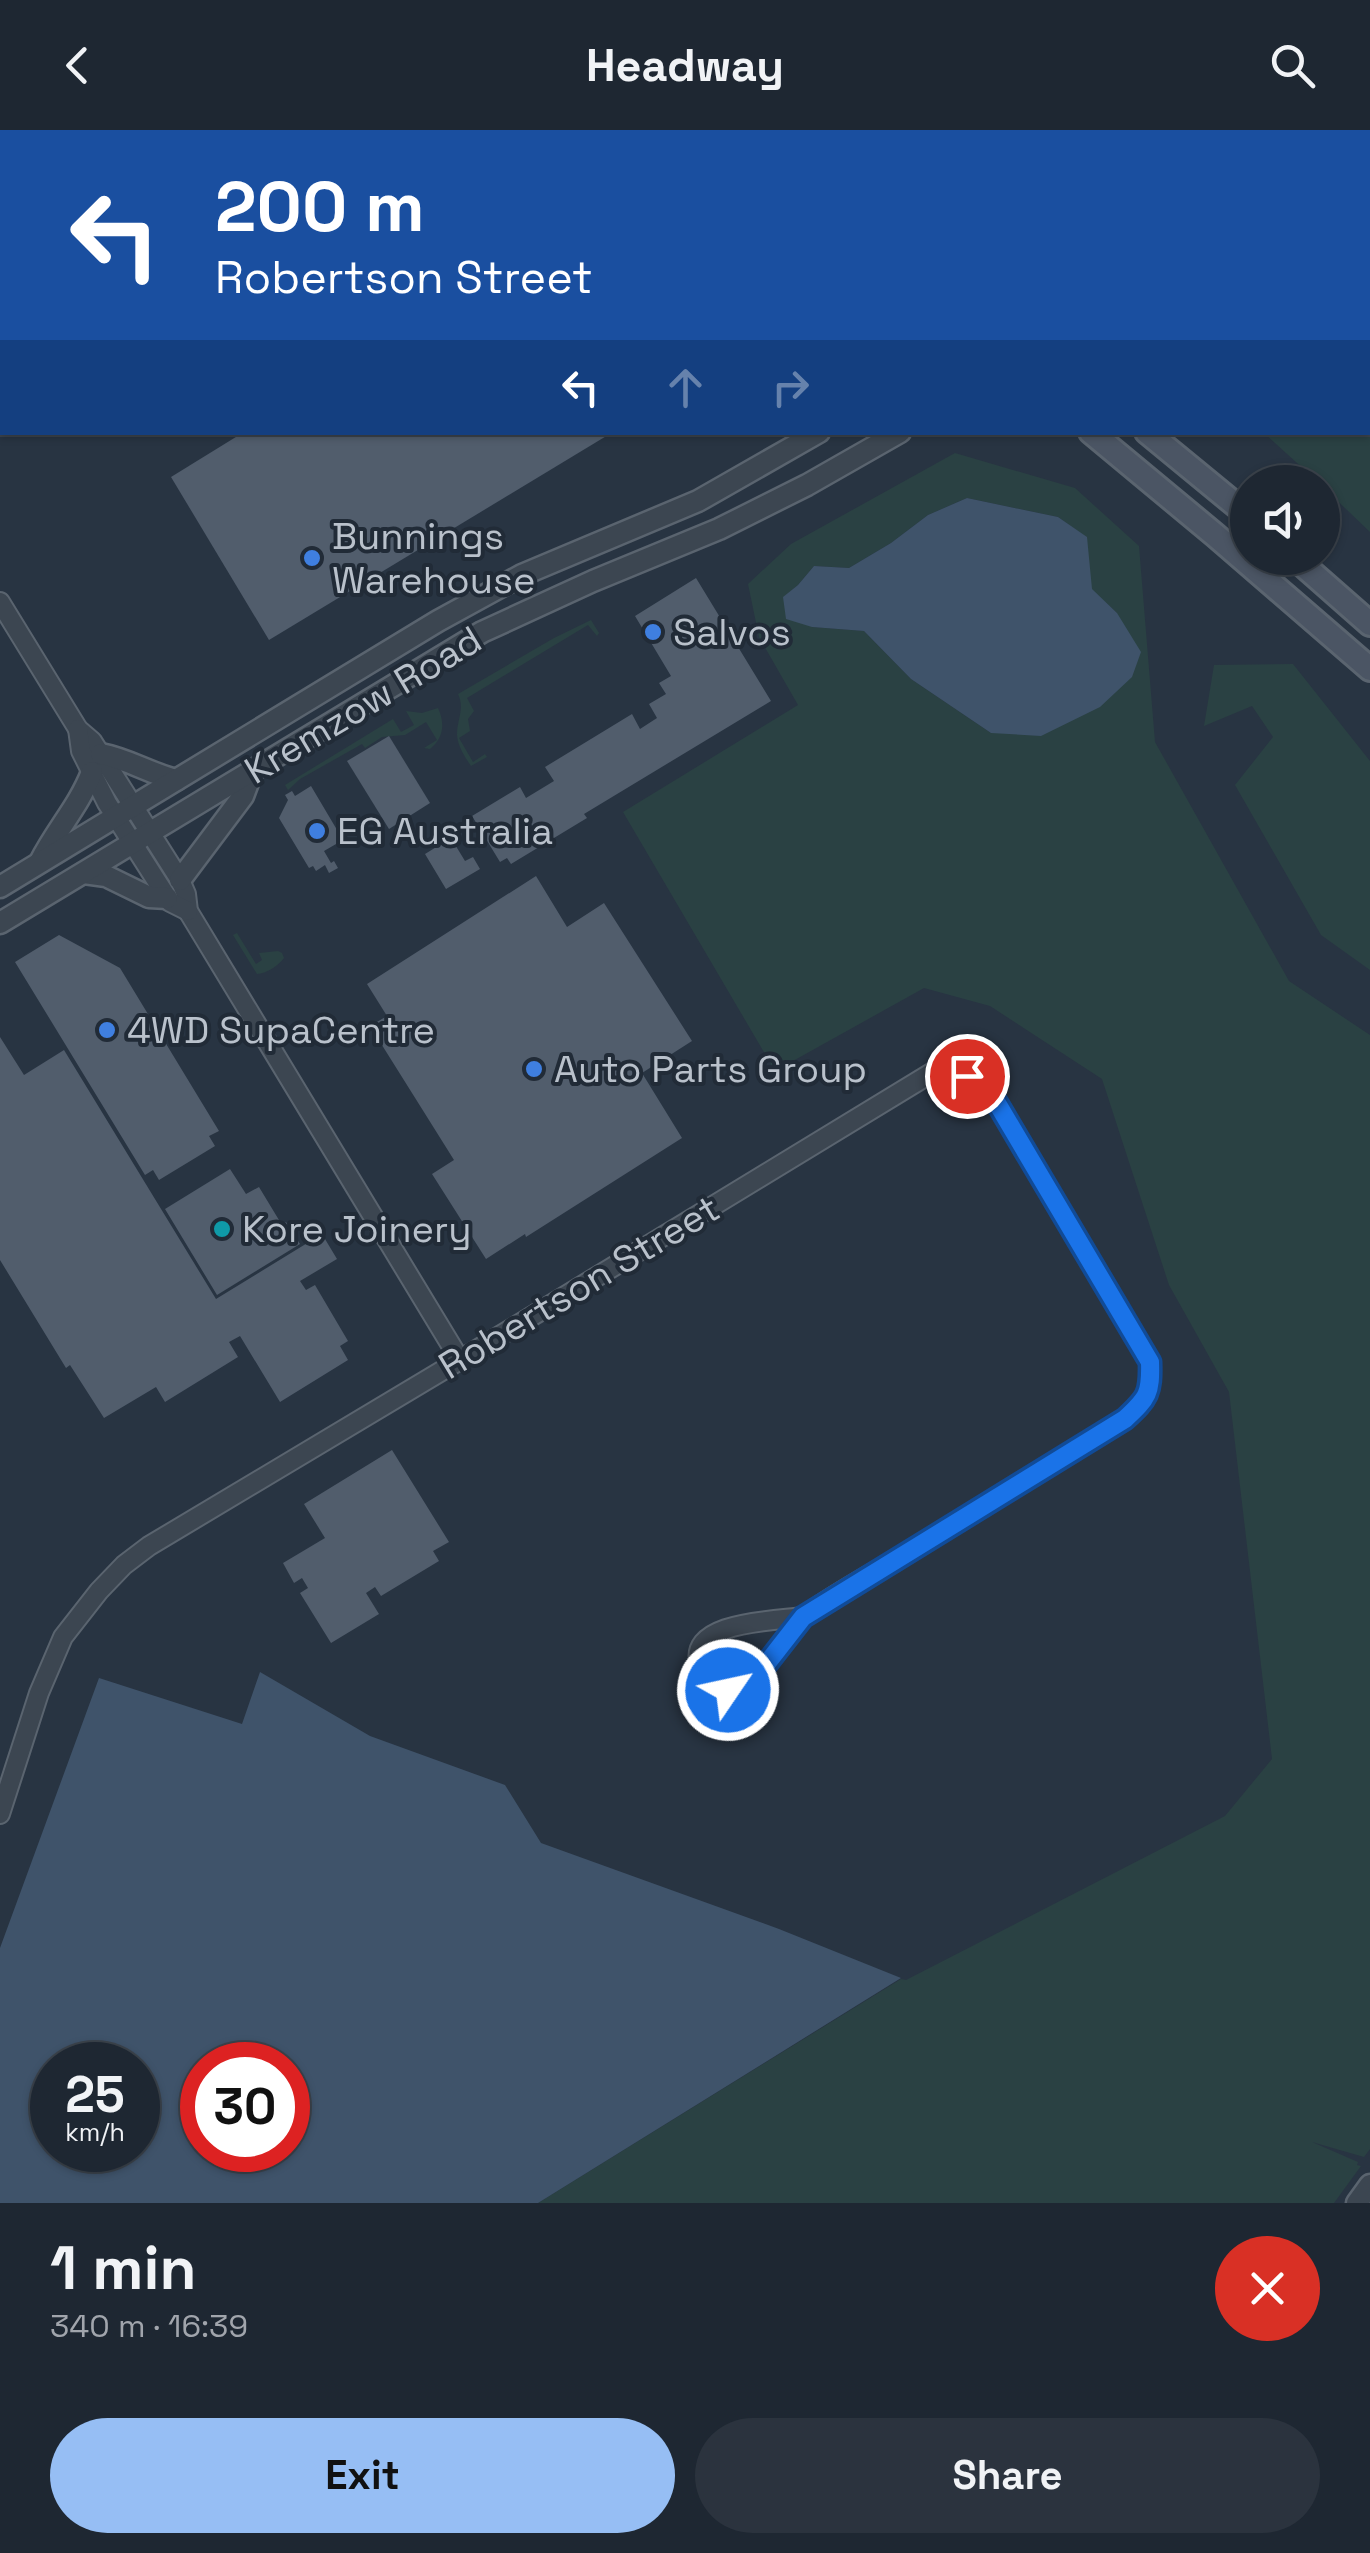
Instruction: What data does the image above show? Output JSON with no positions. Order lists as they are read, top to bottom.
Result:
{
  "streets": {
    "street": ["Kremzow Road", "Robertson Street"]
  },
  "places": [
    "Bunnings Warehouse",
    "Salvos",
    "EG Australia",
    "4WD SupaCentre",
    "Auto Parts Group",
    "Kore Joinery"
  ],
  "page": {
    "header": "Headway",
    "turn": ["200 m", "Robertson Street"],
    "speed": "25 km/h",
    "limit": "30",
    "heading": ["1 min", "340 m · 16:39"],
    "buttons": ["Exit", "Share"]
  }
}
